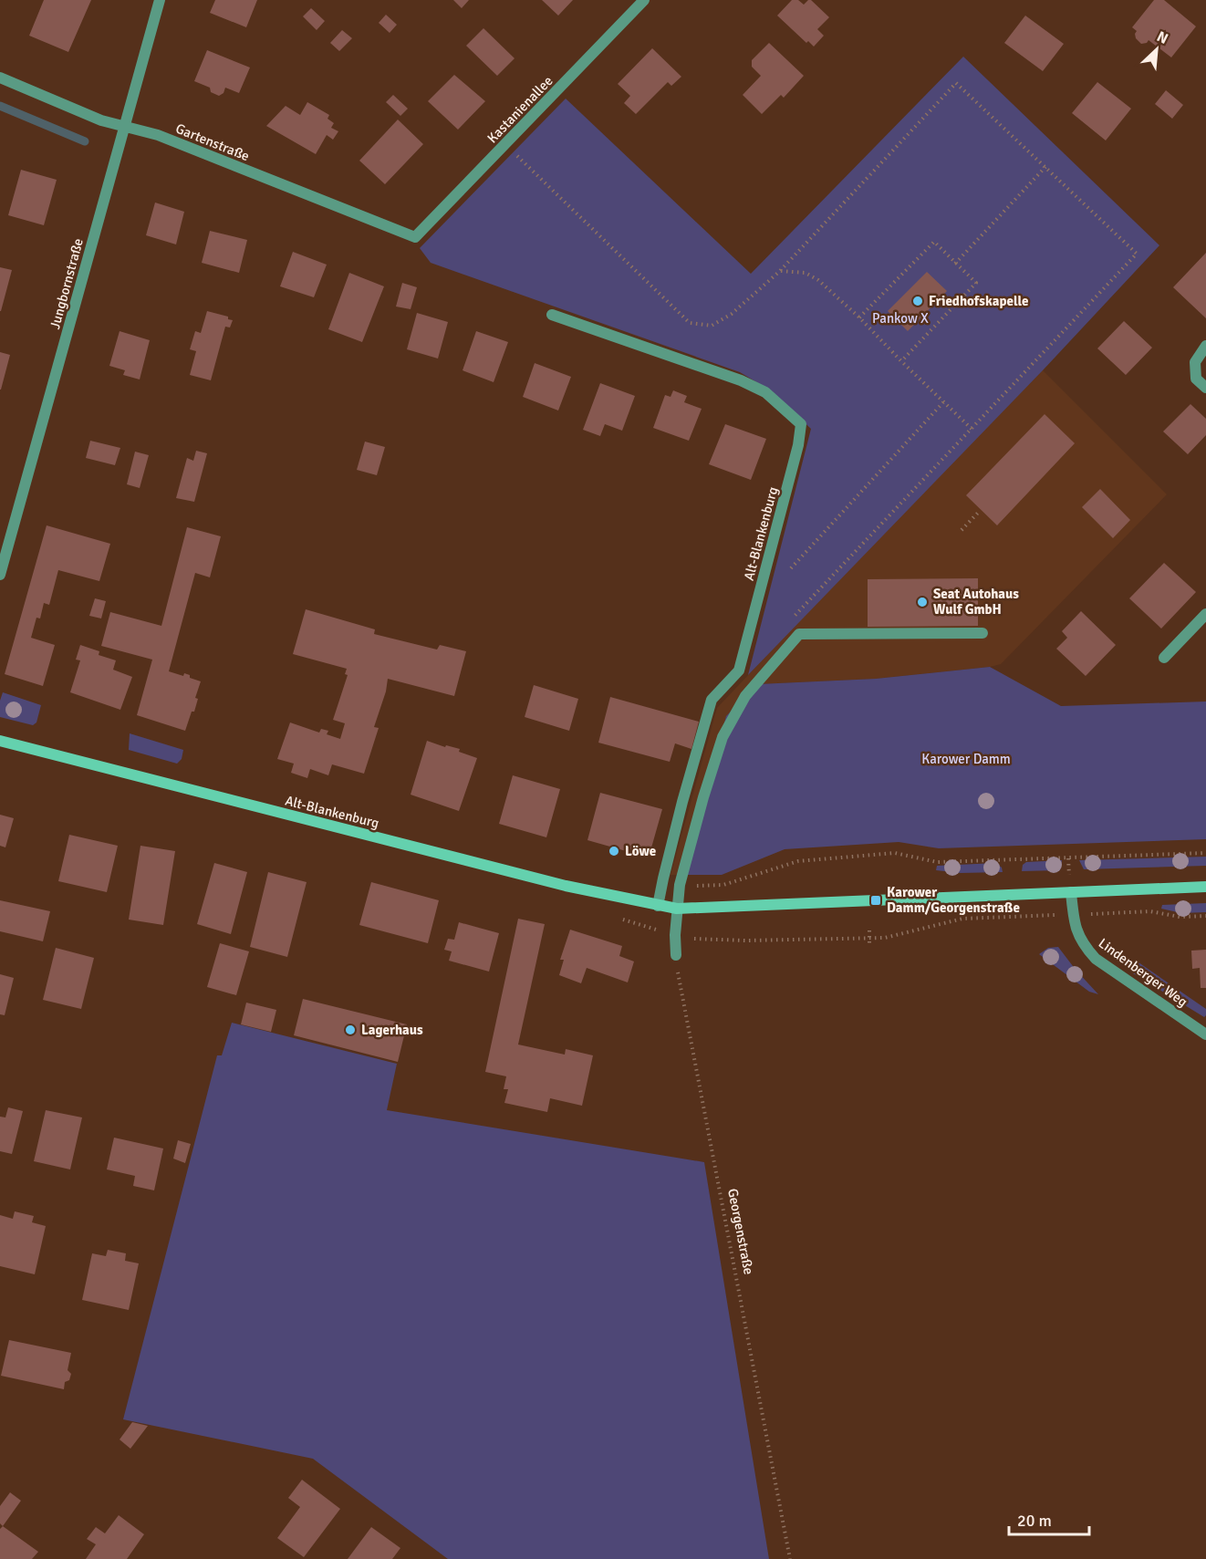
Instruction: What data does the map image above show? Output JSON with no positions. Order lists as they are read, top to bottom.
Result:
{
  "streets": {
    "main road": ["Alt-Blankenburg"],
    "street": [
      "Kastanienallee",
      "Gartenstraße",
      "Jungbornstraße",
      "Lindenberger Weg"
    ],
    "path": ["Georgenstraße"]
  },
  "crossings": [
    ["Kastanienallee", "Gartenstraße"],
    ["Gartenstraße", "Jungbornstraße"]
  ],
  "parks": ["Pankow X", "Karower Damm"],
  "places": {
    "other": [
      "Friedhofskapelle",
      "Seat Autohaus Wulf GmbH",
      "Löwe",
      "Lagerhaus"
    ],
    "transit": ["Karower Damm/Georgenstraße"]
  },
  "scale_bar": "20 m",
  "north": "top right"
}
